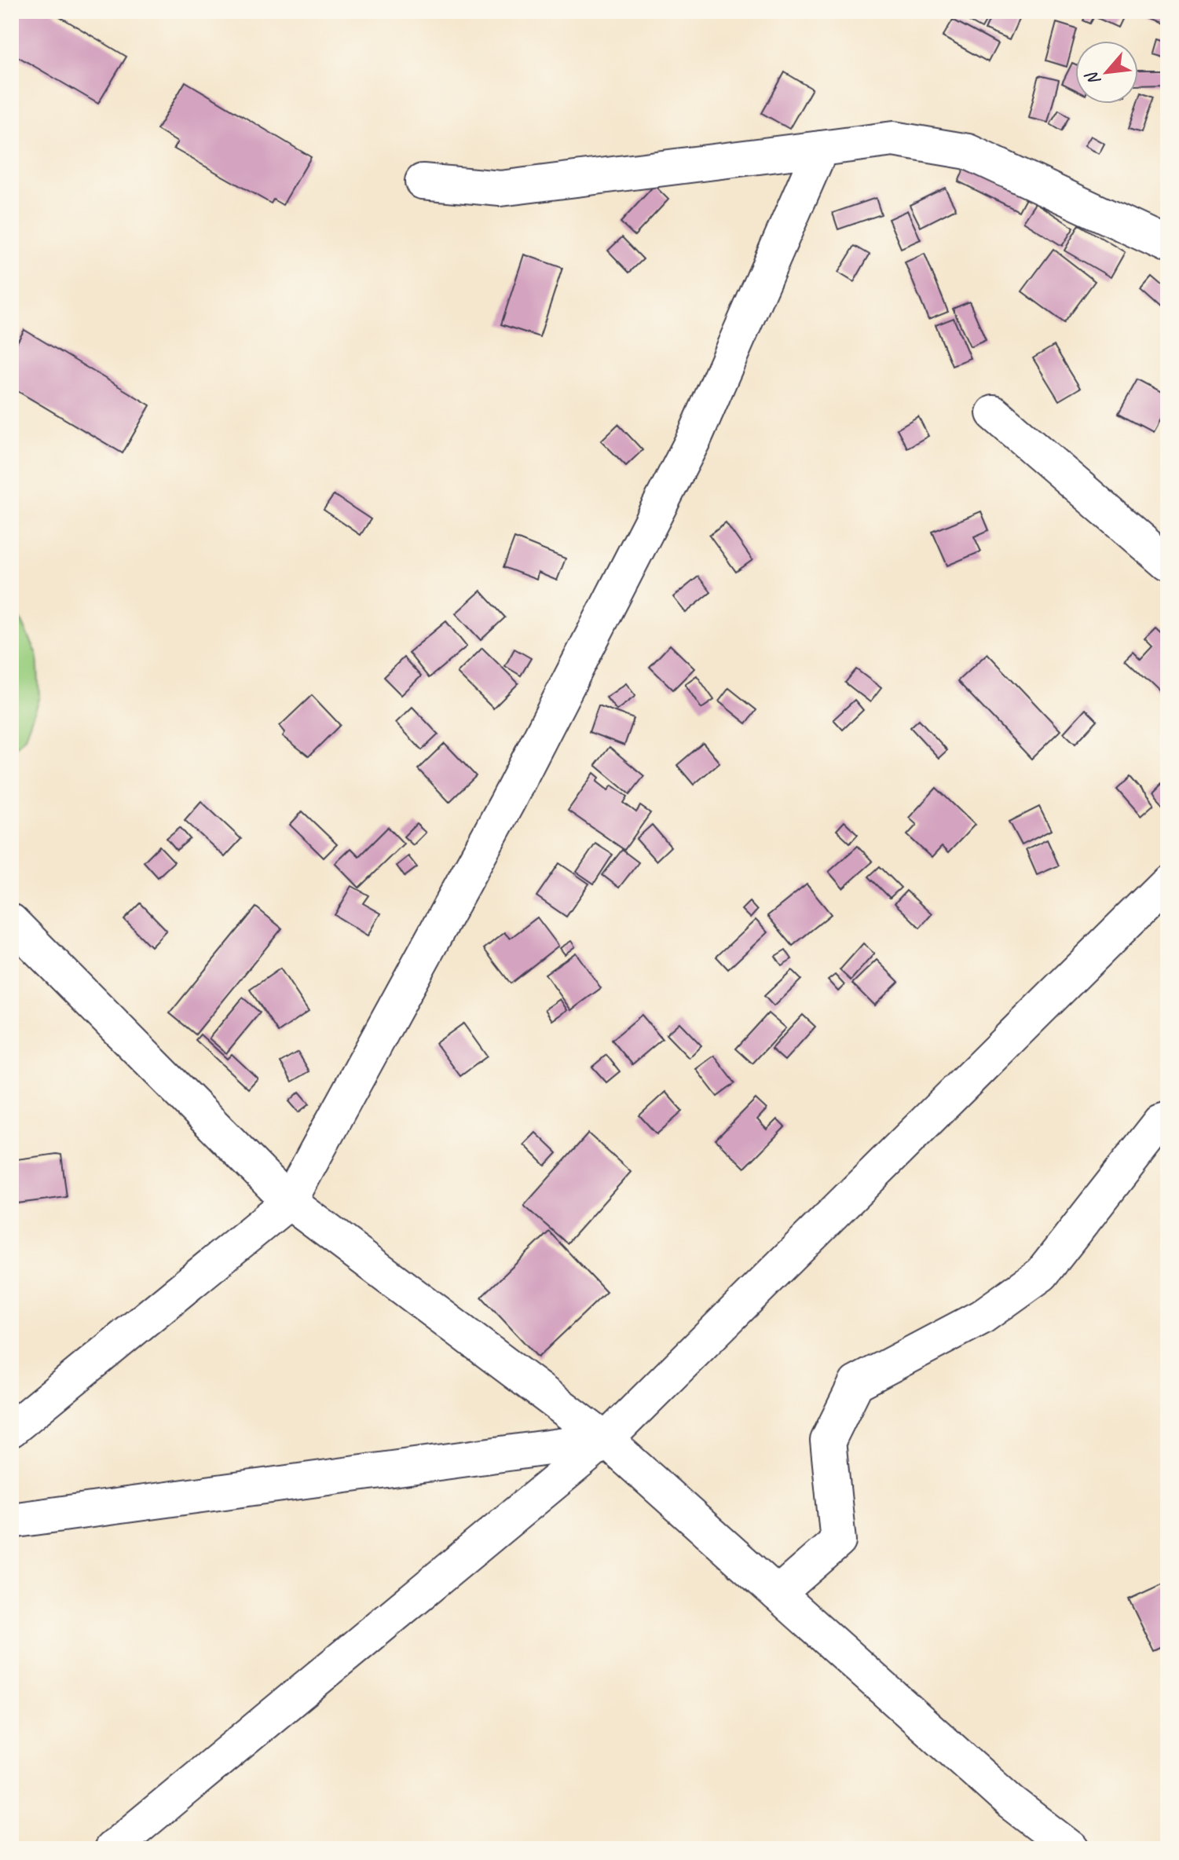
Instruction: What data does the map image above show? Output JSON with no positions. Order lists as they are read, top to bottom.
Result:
{
  "north": "bottom left"
}
